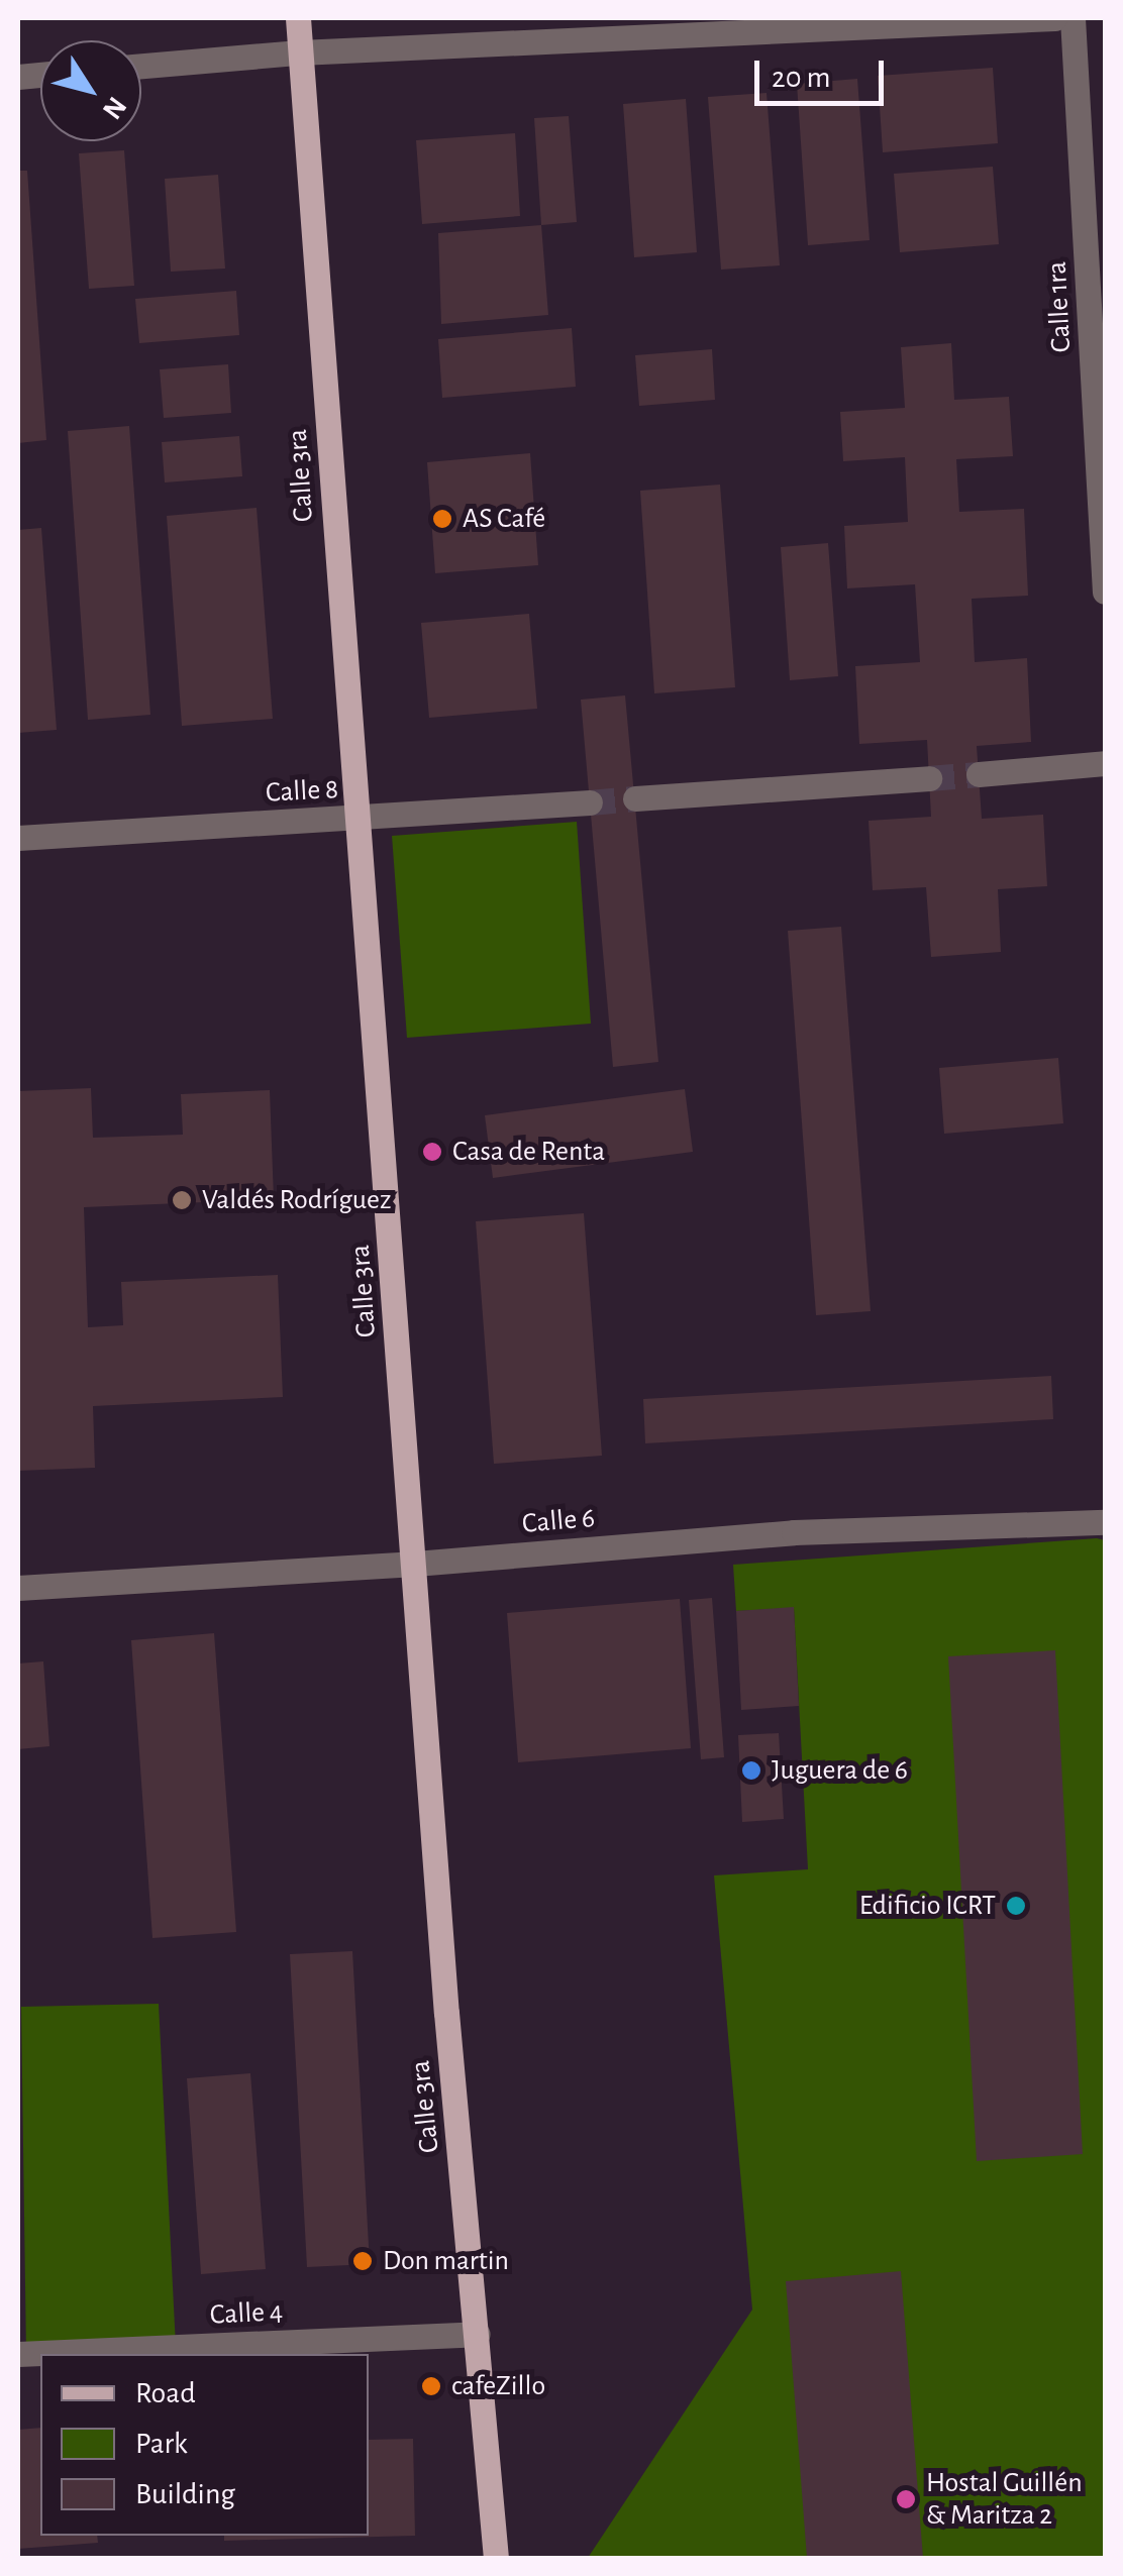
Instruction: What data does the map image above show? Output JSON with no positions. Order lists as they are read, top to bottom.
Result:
{
  "streets": {
    "main road": ["Calle 3ra"],
    "street": [
      "Calle 1ra",
      "Calle 8",
      "Calle 6",
      "Calle 4"
    ]
  },
  "crossings": [
    ["Calle 3ra", "Calle 8"],
    ["Calle 3ra", "Calle 6"],
    ["Calle 3ra", "Calle 4"]
  ],
  "places": [
    "AS Café",
    "Casa de Renta",
    "Valdés Rodríguez",
    "Juguera de 6",
    "Edificio ICRT",
    "Don martin",
    "cafeZillo",
    "Hostal Guillén & Maritza 2"
  ],
  "legend": ["Road", "Park", "Building"],
  "scale_bar": "20 m",
  "north": "bottom right"
}
